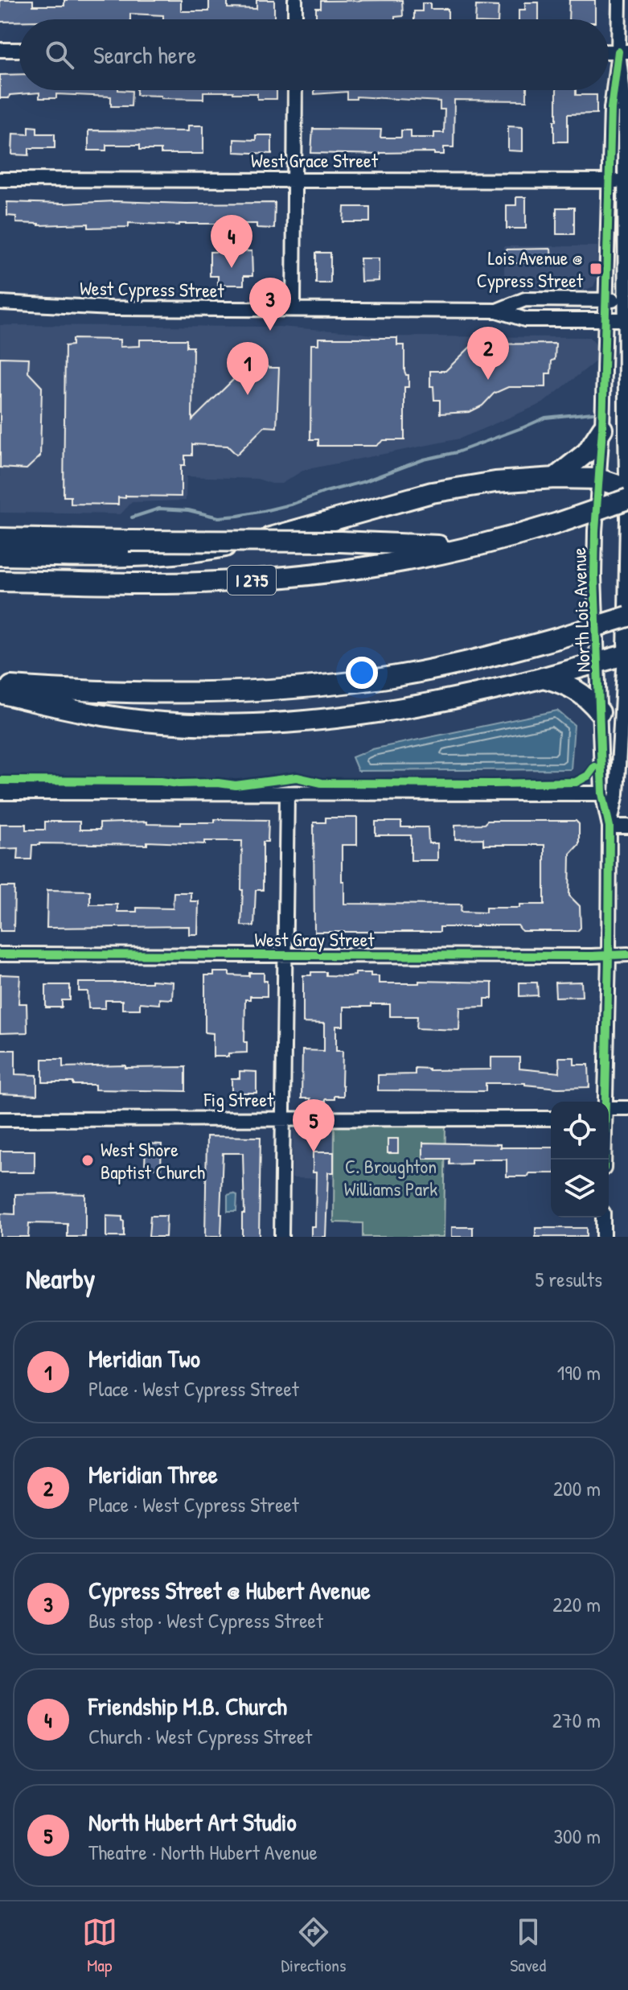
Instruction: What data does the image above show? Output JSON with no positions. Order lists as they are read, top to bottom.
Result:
{
  "streets": {
    "highway": ["I 275"],
    "street": [
      "West Grace Street",
      "West Cypress Street",
      "North Lois Avenue",
      "West Gray Street",
      "Fig Street"
    ]
  },
  "crossings": [
    ["West Grace Street", "North Lois Avenue"],
    ["West Cypress Street", "North Lois Avenue"],
    ["I 275", "North Lois Avenue"],
    ["North Lois Avenue", "West Gray Street"]
  ],
  "parks": ["C. Broughton Williams Park"],
  "places": {
    "transit": ["Lois Avenue @ Cypress Street"],
    "other": ["West Shore Baptist Church"]
  },
  "page": {
    "search": "Search here",
    "pins": [
      "4",
      "3",
      "2",
      "1",
      "5"
    ],
    "heading": ["Nearby", "5 results"],
    "list": [
      {
        "mark": "1",
        "name": "Meridian Two",
        "note": "Place · West Cypress Street",
        "value": "190 m"
      },
      {
        "mark": "2",
        "name": "Meridian Three",
        "note": "Place · West Cypress Street",
        "value": "200 m"
      },
      {
        "mark": "3",
        "name": "Cypress Street @ Hubert Avenue",
        "note": "Bus stop · West Cypress Street",
        "value": "220 m"
      },
      {
        "mark": "4",
        "name": "Friendship M.B. Church",
        "note": "Church · West Cypress Street",
        "value": "270 m"
      },
      {
        "mark": "5",
        "name": "North Hubert Art Studio",
        "note": "Theatre · North Hubert Avenue",
        "value": "300 m"
      }
    ],
    "nav": ["Map", "Directions", "Saved"]
  }
}
